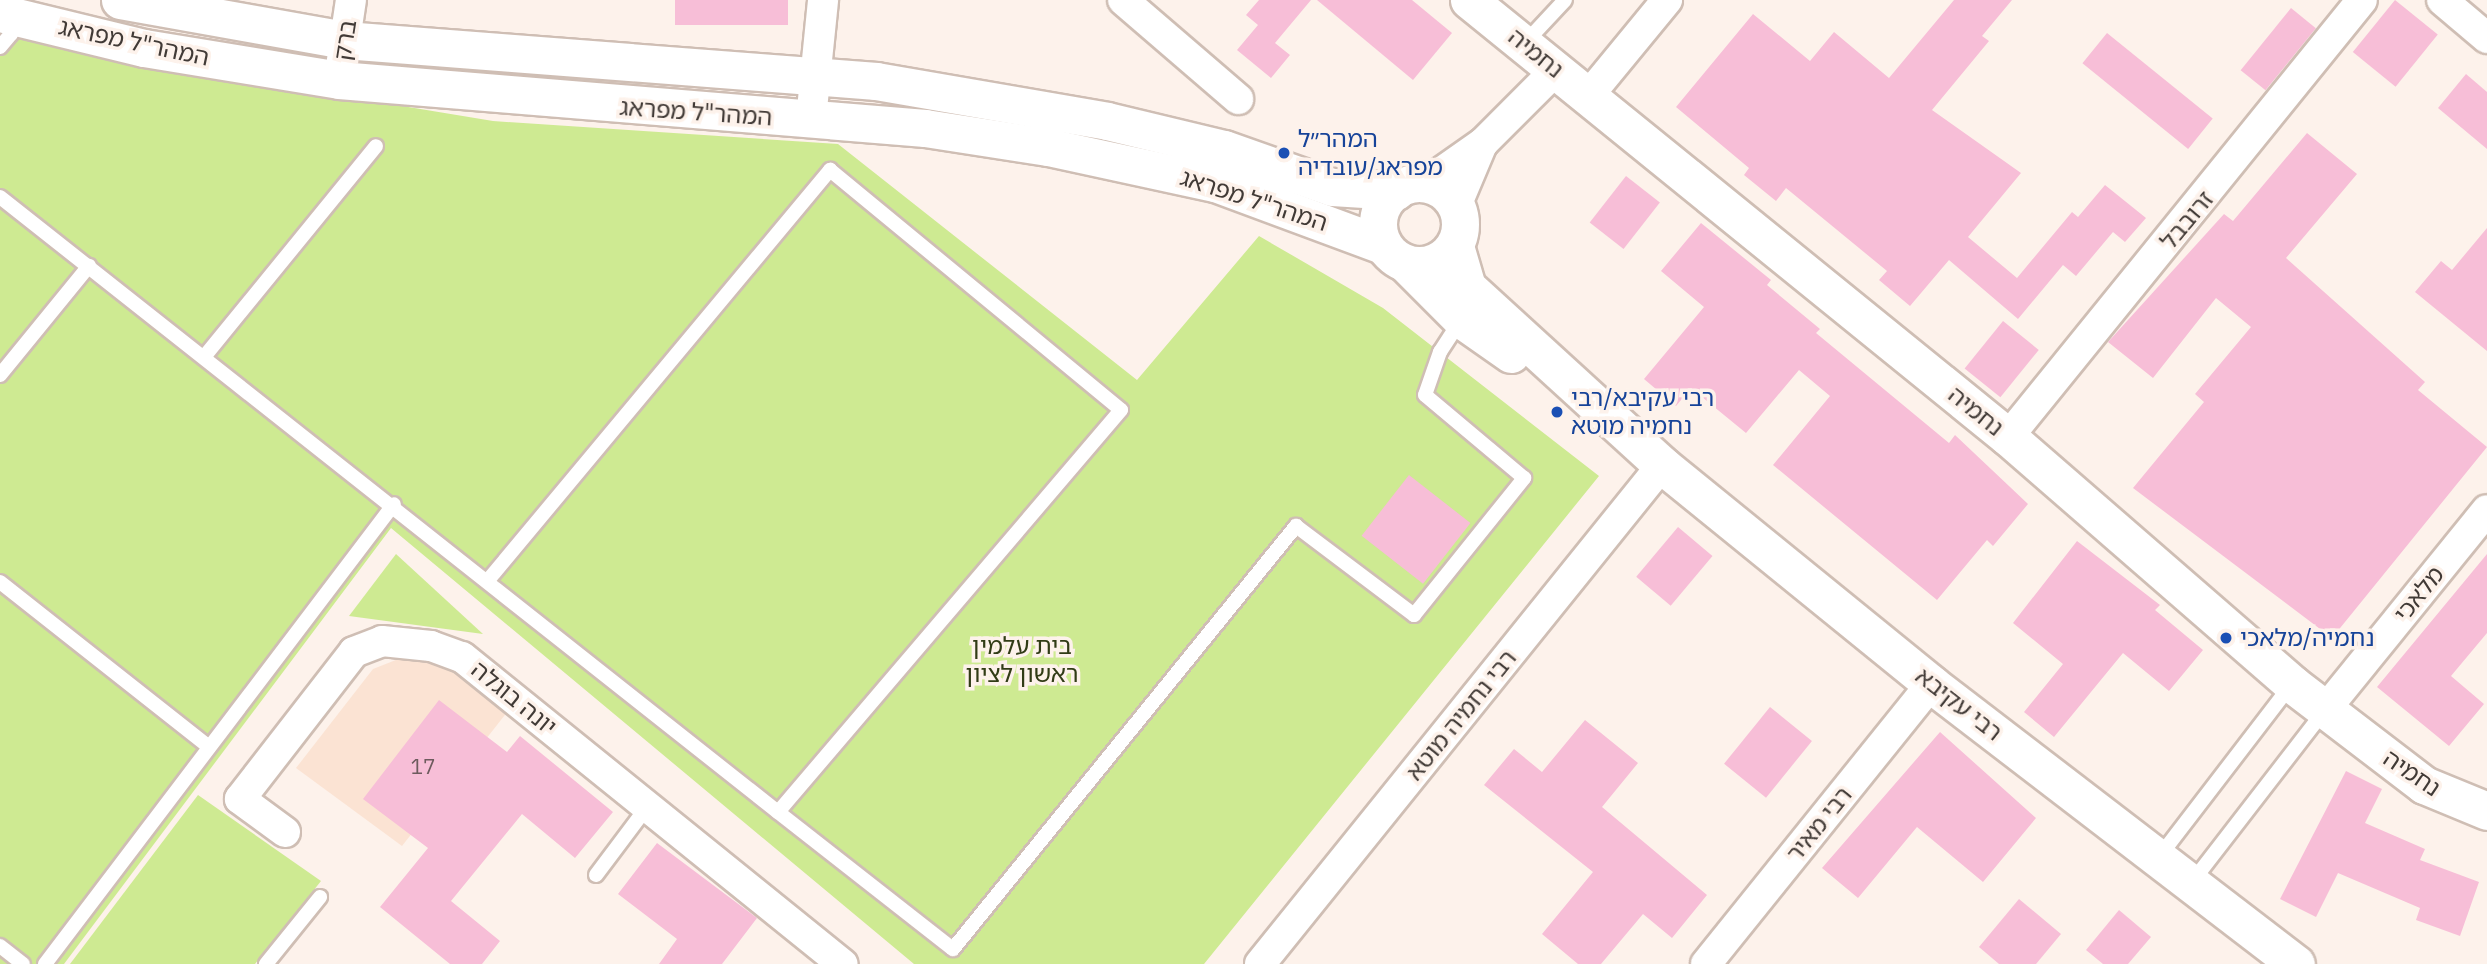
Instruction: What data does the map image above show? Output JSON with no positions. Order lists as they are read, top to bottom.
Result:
{
  "streets": {
    "street": [
      "ברק",
      "המהר\"ל מפראג",
      "נחמיה",
      "זרובבל",
      "מלאכי",
      "יונה בוגלה",
      "רבי עקיבא",
      "רבי נחמיה מוטא",
      "רבי מאיר"
    ]
  },
  "crossings": [
    ["ברק", "המהר\"ל מפראג"],
    ["המהר\"ל מפראג", "רבי עקיבא"],
    ["נחמיה", "זרובבל"],
    ["נחמיה", "מלאכי"],
    ["רבי עקיבא", "רבי נחמיה מוטא"],
    ["רבי עקיבא", "רבי מאיר"]
  ],
  "parks": ["בית עלמין ראשון לציון"],
  "places": ["המהר״ל מפראג/עובדיה", "רבי עקיבא/רבי נחמיה מוטא", "נחמיה/מלאכי"],
  "house_numbers": ["17"]
}
